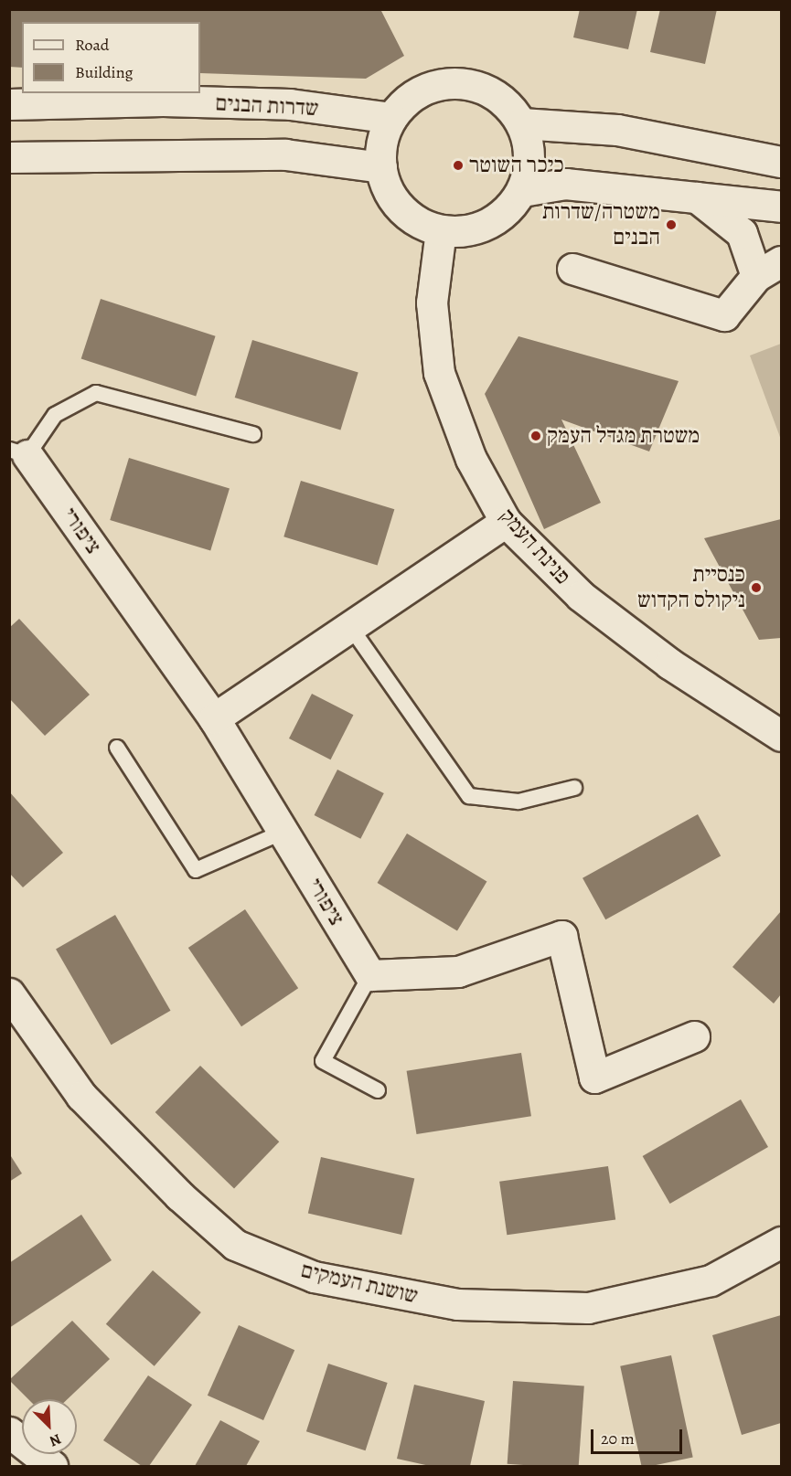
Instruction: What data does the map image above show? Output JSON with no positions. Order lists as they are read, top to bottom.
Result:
{
  "streets": {
    "street": [
      "שדרות הבנים",
      "ציפורי",
      "פנינת העמק",
      "שושנת העמקים"
    ]
  },
  "crossings": [
    ["שדרות הבנים", "פנינת העמק"]
  ],
  "places": [
    "כיכר השוטר",
    "משטרה/שדרות הבנים",
    "משטרת מגדל העמק",
    "כנסיית ניקולס הקדוש"
  ],
  "legend": ["Road", "Building"],
  "scale_bar": "20 m",
  "north": "bottom right"
}
